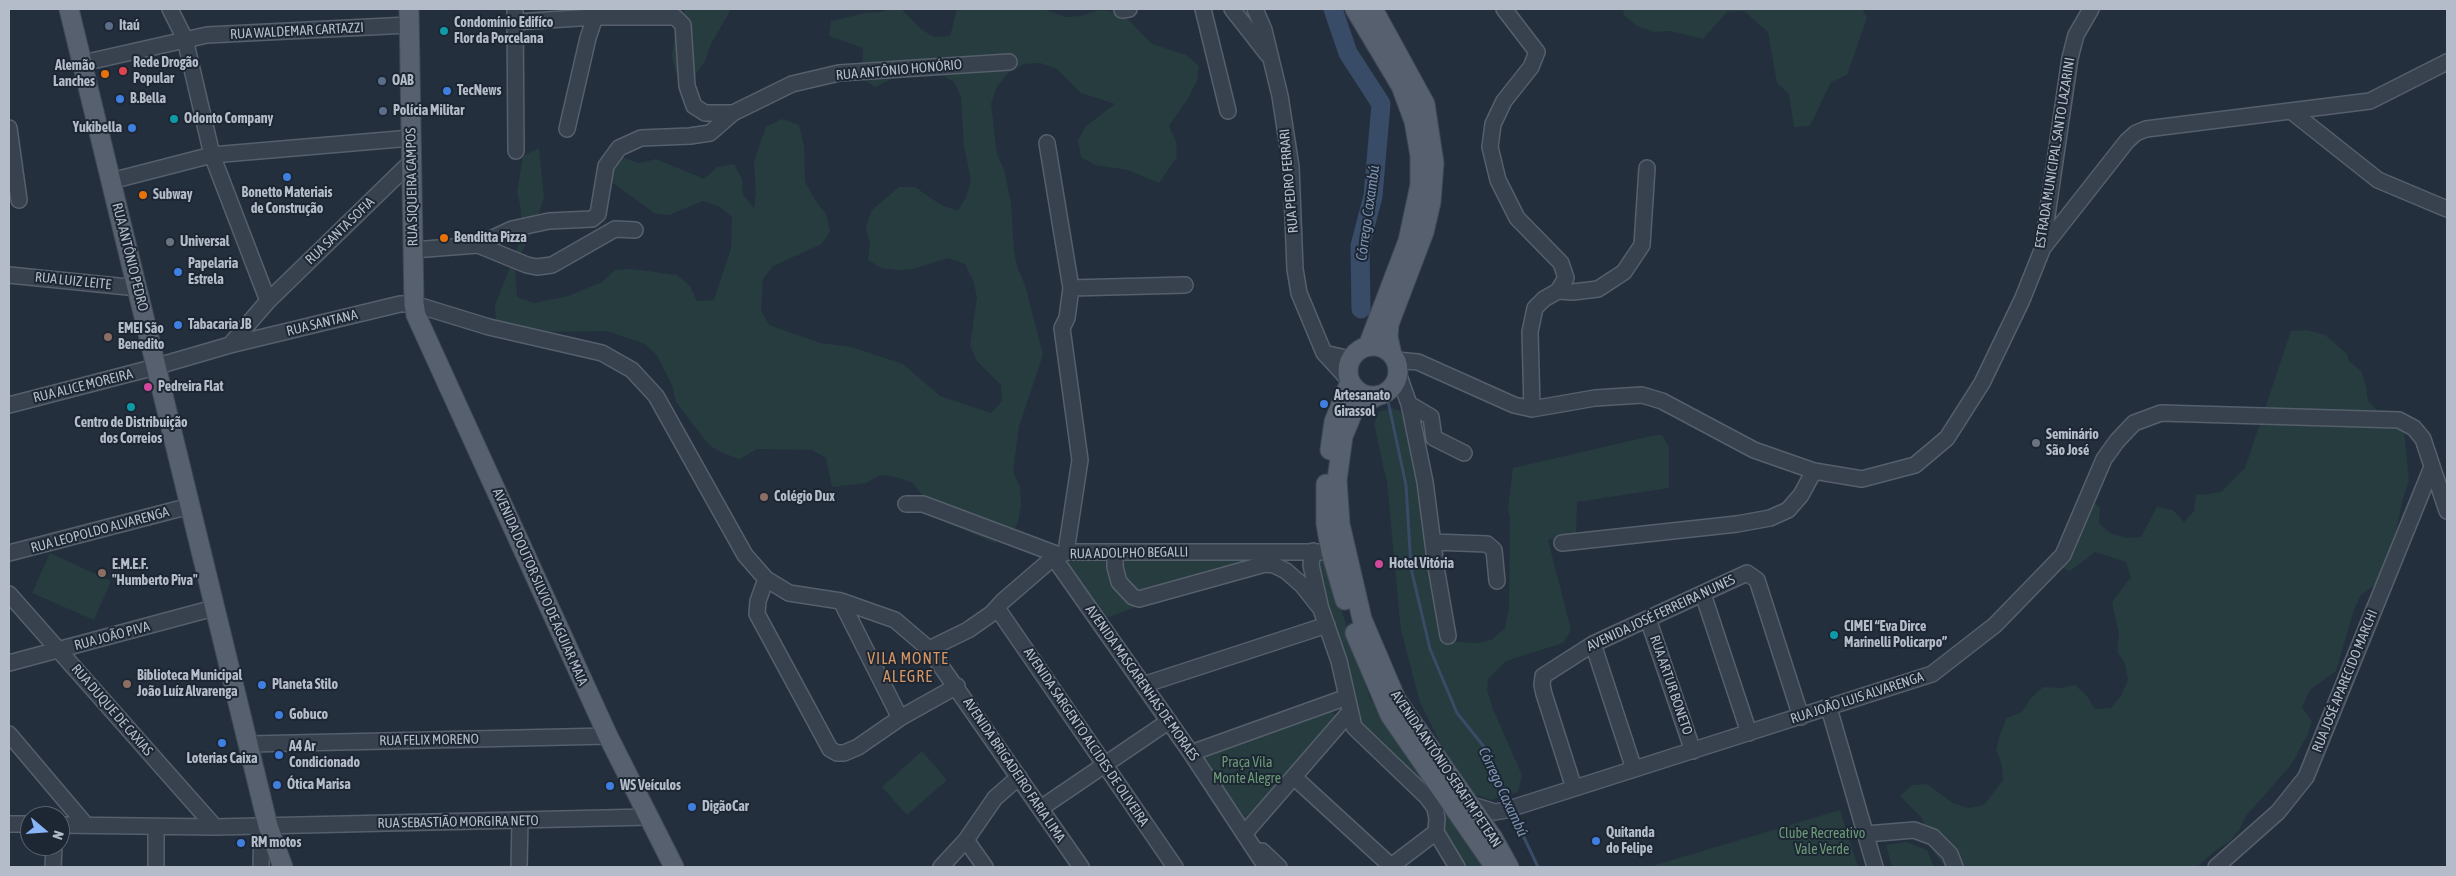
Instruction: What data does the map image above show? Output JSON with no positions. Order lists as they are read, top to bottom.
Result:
{
  "streets": {
    "main road": [
      "RUA SIQUEIRA CAMPOS",
      "RUA ANTÔNIO PEDRO",
      "AVENIDA DOUTOR SILVIO DE AGUIAR MAIA",
      "AVENIDA ANTÔNIO SERAFIM PETEAN"
    ],
    "street": [
      "RUA WALDEMAR CARTAZZI",
      "RUA ANTÔNIO HONÓRIO",
      "ESTRADA MUNICIPAL SANTO LAZARINI",
      "RUA PEDRO FERRARI",
      "RUA SANTA SOFIA",
      "RUA LUIZ LEITE",
      "RUA SANTANA",
      "RUA ALICE MOREIRA",
      "RUA LEOPOLDO ALVARENGA",
      "RUA ADOLPHO BEGALLI",
      "AVENIDA JOSÉ FERREIRA NUNES",
      "RUA JOÃO PIVA",
      "RUA JOSÉ APARECIDO MARCHI",
      "AVENIDA MASCARENHAS DE MORAES",
      "RUA ARTUR BONETO",
      "RUA JOÃO LUIS ALVARENGA",
      "RUA DUQUE DE CAXIAS",
      "AVENIDA SARGENTO ALCIDES DE OLIVEIRA",
      "RUA FELIX MORENO",
      "AVENIDA BRIGADEIRO FARIA LIMA",
      "RUA SEBASTIÃO MORGIRA NETO"
    ]
  },
  "crossings": [
    ["RUA WALDEMAR CARTAZZI", "RUA SIQUEIRA CAMPOS"],
    ["RUA WALDEMAR CARTAZZI", "RUA ANTÔNIO PEDRO"],
    ["ESTRADA MUNICIPAL SANTO LAZARINI", "RUA PEDRO FERRARI"],
    ["ESTRADA MUNICIPAL SANTO LAZARINI", "AVENIDA ANTÔNIO SERAFIM PETEAN"],
    ["RUA PEDRO FERRARI", "AVENIDA ANTÔNIO SERAFIM PETEAN"],
    ["RUA SIQUEIRA CAMPOS", "RUA SANTA SOFIA"],
    ["RUA SIQUEIRA CAMPOS", "RUA SANTANA"],
    ["RUA SIQUEIRA CAMPOS", "AVENIDA DOUTOR SILVIO DE AGUIAR MAIA"],
    ["RUA SANTA SOFIA", "RUA SANTANA"],
    ["RUA ANTÔNIO PEDRO", "RUA LUIZ LEITE"],
    ["RUA ANTÔNIO PEDRO", "RUA SANTANA"],
    ["RUA ANTÔNIO PEDRO", "RUA ALICE MOREIRA"],
    ["RUA ANTÔNIO PEDRO", "RUA LEOPOLDO ALVARENGA"],
    ["RUA ANTÔNIO PEDRO", "RUA JOÃO PIVA"],
    ["RUA ANTÔNIO PEDRO", "RUA FELIX MORENO"],
    ["RUA ANTÔNIO PEDRO", "RUA SEBASTIÃO MORGIRA NETO"],
    ["RUA SANTANA", "RUA ALICE MOREIRA"],
    ["RUA SANTANA", "AVENIDA DOUTOR SILVIO DE AGUIAR MAIA"],
    ["RUA ADOLPHO BEGALLI", "AVENIDA MASCARENHAS DE MORAES"],
    ["RUA ADOLPHO BEGALLI", "AVENIDA SARGENTO ALCIDES DE OLIVEIRA"],
    ["RUA ADOLPHO BEGALLI", "AVENIDA ANTÔNIO SERAFIM PETEAN"],
    ["RUA ADOLPHO BEGALLI", "AVENIDA BRIGADEIRO FARIA LIMA"],
    ["AVENIDA DOUTOR SILVIO DE AGUIAR MAIA", "RUA FELIX MORENO"],
    ["AVENIDA DOUTOR SILVIO DE AGUIAR MAIA", "RUA SEBASTIÃO MORGIRA NETO"],
    ["AVENIDA JOSÉ FERREIRA NUNES", "RUA ARTUR BONETO"],
    ["AVENIDA JOSÉ FERREIRA NUNES", "RUA JOÃO LUIS ALVARENGA"],
    ["RUA JOÃO PIVA", "RUA DUQUE DE CAXIAS"],
    ["RUA JOSÉ APARECIDO MARCHI", "RUA JOÃO LUIS ALVARENGA"],
    ["RUA ARTUR BONETO", "RUA JOÃO LUIS ALVARENGA"],
    ["RUA DUQUE DE CAXIAS", "RUA SEBASTIÃO MORGIRA NETO"]
  ],
  "districts": ["VILA MONTE ALEGRE"],
  "water": ["Córrego Caxambú"],
  "parks": ["Praça Vila Monte Alegre", "Clube Recreativo Vale Verde"],
  "places": [
    "Itaú",
    "Condomínio Edifíco Flor da Porcelana",
    "Rede Drogão Popular",
    "Alemão Lanches",
    "OAB",
    "TecNews",
    "B.Bella",
    "Polícia Militar",
    "Odonto Company",
    "Yukibella",
    "Bonetto Materiais de Construção",
    "Subway",
    "Benditta Pizza",
    "Universal",
    "Papelaria Estrela",
    "Tabacaria JB",
    "EMEI São Benedito",
    "Pedreira Flat",
    "Artesanato Girassol",
    "Centro de Distribuição dos Correios",
    "Seminário São José",
    "Colégio Dux",
    "Hotel Vitória",
    "E.M.E.F. \"Humberto Piva\"",
    "CIMEI “Eva Dirce Marinelli Policarpo”",
    "Biblioteca Municipal João Luíz Alvarenga",
    "Planeta Stilo",
    "Gobuco",
    "Loterias Caixa",
    "A4 Ar Condicionado",
    "Ótica Marisa",
    "WS Veículos",
    "DigãoCar",
    "Quitanda do Felipe",
    "RM motos"
  ],
  "north": "right"
}
